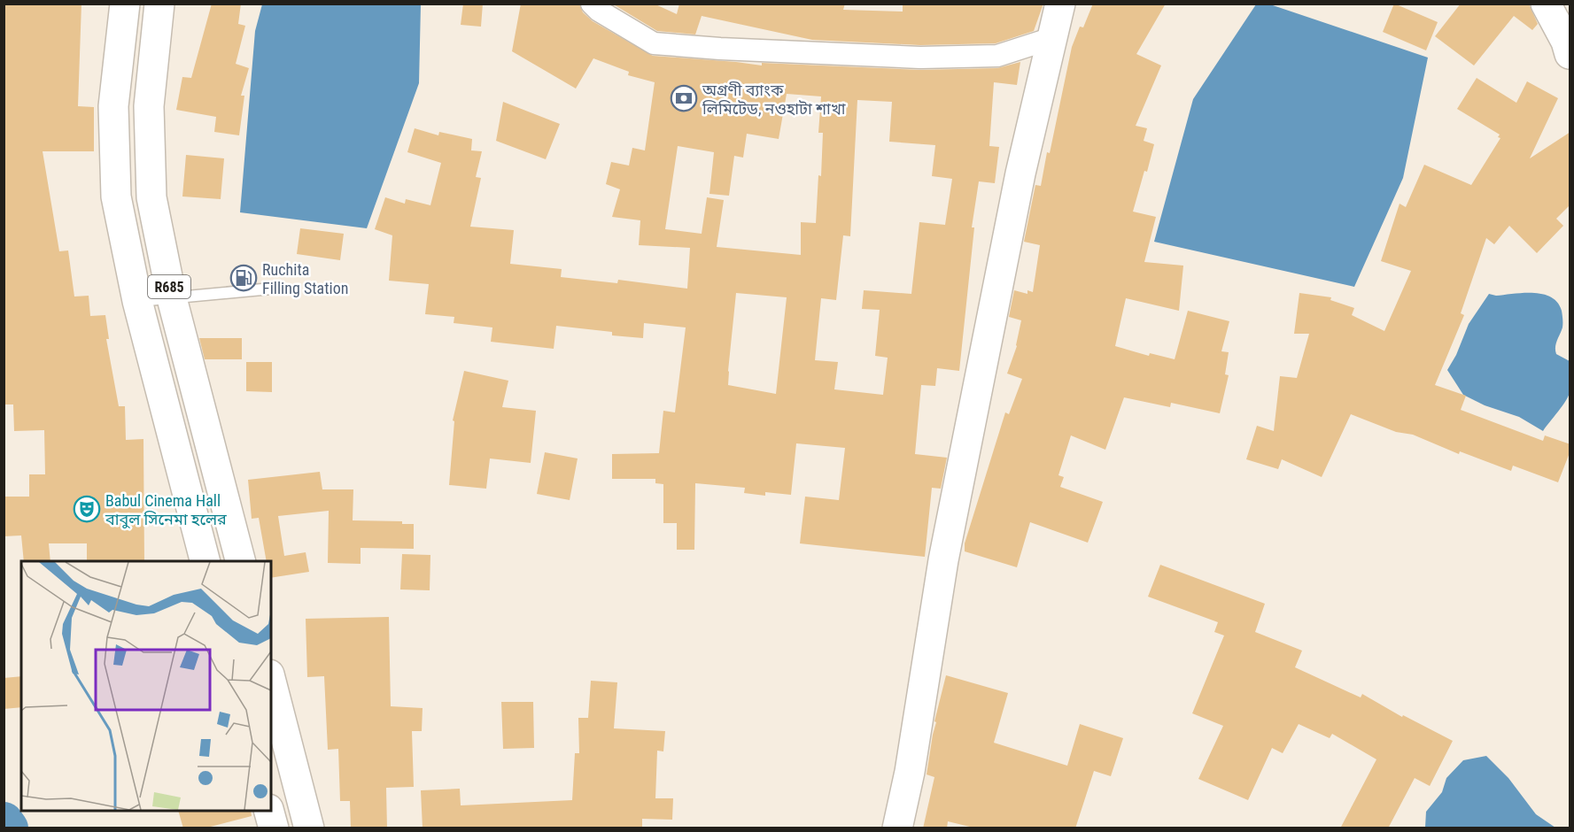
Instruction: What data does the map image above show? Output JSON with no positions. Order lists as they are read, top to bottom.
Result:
{
  "streets": {
    "main road": ["R685"]
  },
  "places": {
    "bank": ["অগ্রণী ব্যাংক লিমিটেড, নওহাটা শাখা"],
    "fuel station": ["Ruchita Filling Station"],
    "theatre": ["Babul Cinema Hall বাবুল সিনেমা হলের"]
  }
}
